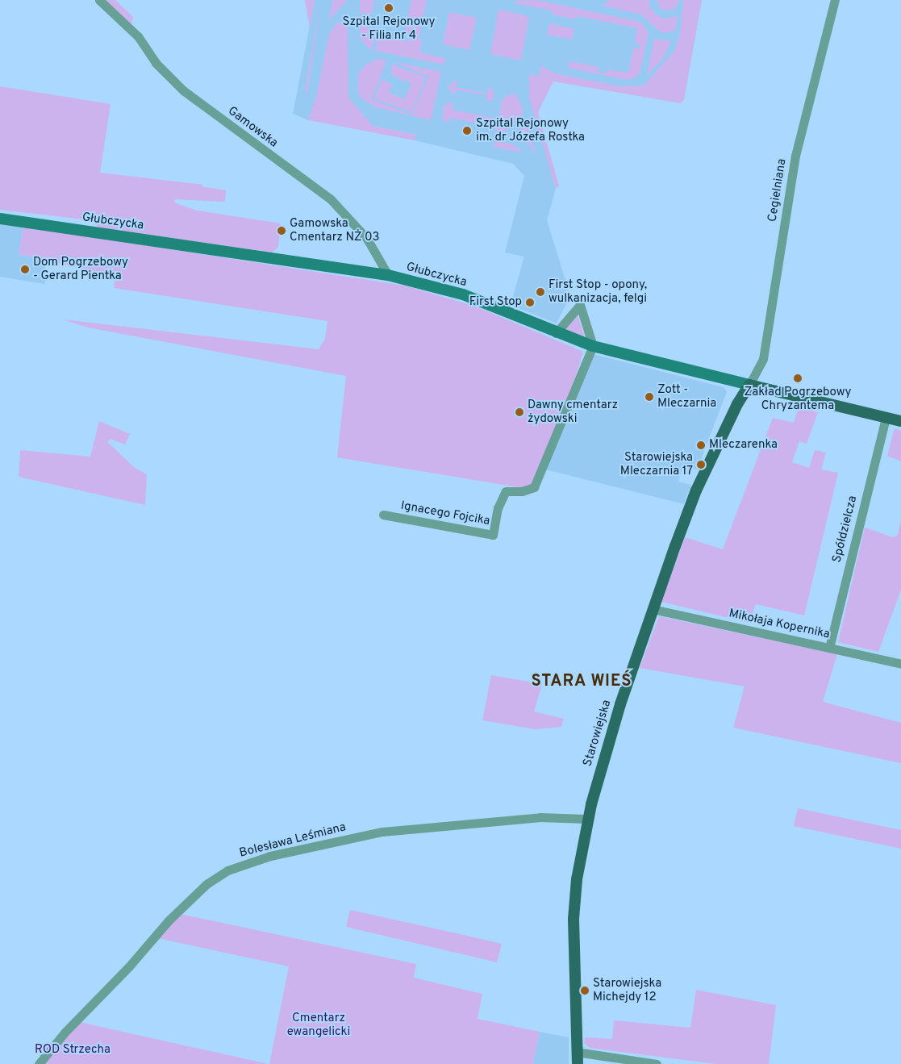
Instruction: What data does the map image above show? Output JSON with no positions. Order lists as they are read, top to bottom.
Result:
{
  "streets": {
    "main road": ["Głubczycka", "Starowiejska"],
    "street": [
      "Gamowska",
      "Cegielniana",
      "Ignacego Fojcika",
      "Spółdzielcza",
      "Mikołaja Kopernika",
      "Bolesława Leśmiana"
    ]
  },
  "crossings": [
    ["Gamowska", "Głubczycka"],
    ["Cegielniana", "Głubczycka"],
    ["Cegielniana", "Starowiejska"],
    ["Głubczycka", "Ignacego Fojcika"],
    ["Głubczycka", "Spółdzielcza"],
    ["Głubczycka", "Starowiejska"],
    ["Spółdzielcza", "Mikołaja Kopernika"],
    ["Mikołaja Kopernika", "Starowiejska"]
  ],
  "districts": ["STARA WIEŚ"],
  "parks": ["Cmentarz ewangelicki", "ROD Strzecha"],
  "places": [
    "Szpital Rejonowy - Filia nr 4",
    "Szpital Rejonowy im. dr Józefa Rostka",
    "Gamowska Cmentarz NŻ 03",
    "Dom Pogrzebowy - Gerard Pientka",
    "First Stop - opony, wulkanizacja, felgi",
    "First Stop",
    "Zakład Pogrzebowy Chryzantema",
    "Zott - Mleczarnia",
    "Dawny cmentarz żydowski",
    "Mleczarenka",
    "Starowiejska Mleczarnia 17",
    "Starowiejska Michejdy 12"
  ]
}
